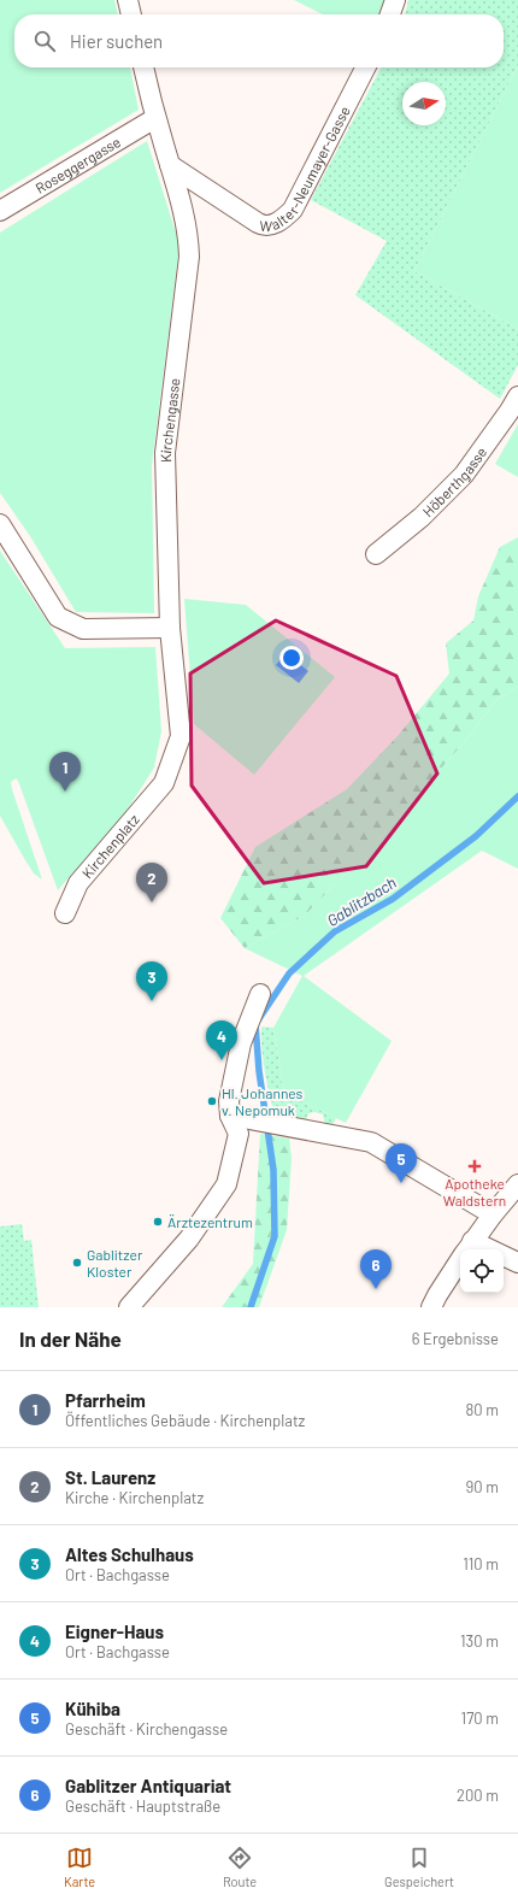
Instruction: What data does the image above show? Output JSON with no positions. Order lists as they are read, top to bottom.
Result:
{
  "streets": {
    "street": [
      "Walter-Neumayer-Gasse",
      "Roseggergasse",
      "Kirchengasse",
      "Höberthgasse",
      "Kirchenplatz"
    ]
  },
  "crossings": [
    ["Walter-Neumayer-Gasse", "Kirchengasse"],
    ["Roseggergasse", "Kirchengasse"],
    ["Kirchengasse", "Kirchenplatz"]
  ],
  "water": ["Gablitzbach"],
  "places": {
    "other": ["Hl. Johannes v. Nepomuk", "Ärztezentrum", "Gablitzer Kloster"],
    "health": ["Apotheke Waldstern"]
  },
  "north": "right",
  "page": {
    "search": "Hier suchen",
    "pins": [
      "1",
      "2",
      "3",
      "4",
      "5",
      "6"
    ],
    "heading": ["In der Nähe", "6 Ergebnisse"],
    "list": [
      {
        "mark": "1",
        "name": "Pfarrheim",
        "note": "Öffentliches Gebäude · Kirchenplatz",
        "value": "80 m"
      },
      {
        "mark": "2",
        "name": "St. Laurenz",
        "note": "Kirche · Kirchenplatz",
        "value": "90 m"
      },
      {
        "mark": "3",
        "name": "Altes Schulhaus",
        "note": "Ort · Bachgasse",
        "value": "110 m"
      },
      {
        "mark": "4",
        "name": "Eigner-Haus",
        "note": "Ort · Bachgasse",
        "value": "130 m"
      },
      {
        "mark": "5",
        "name": "Kühiba",
        "note": "Geschäft · Kirchengasse",
        "value": "170 m"
      },
      {
        "mark": "6",
        "name": "Gablitzer Antiquariat",
        "note": "Geschäft · Hauptstraße",
        "value": "200 m"
      }
    ],
    "nav": ["Karte", "Route", "Gespeichert"]
  }
}
